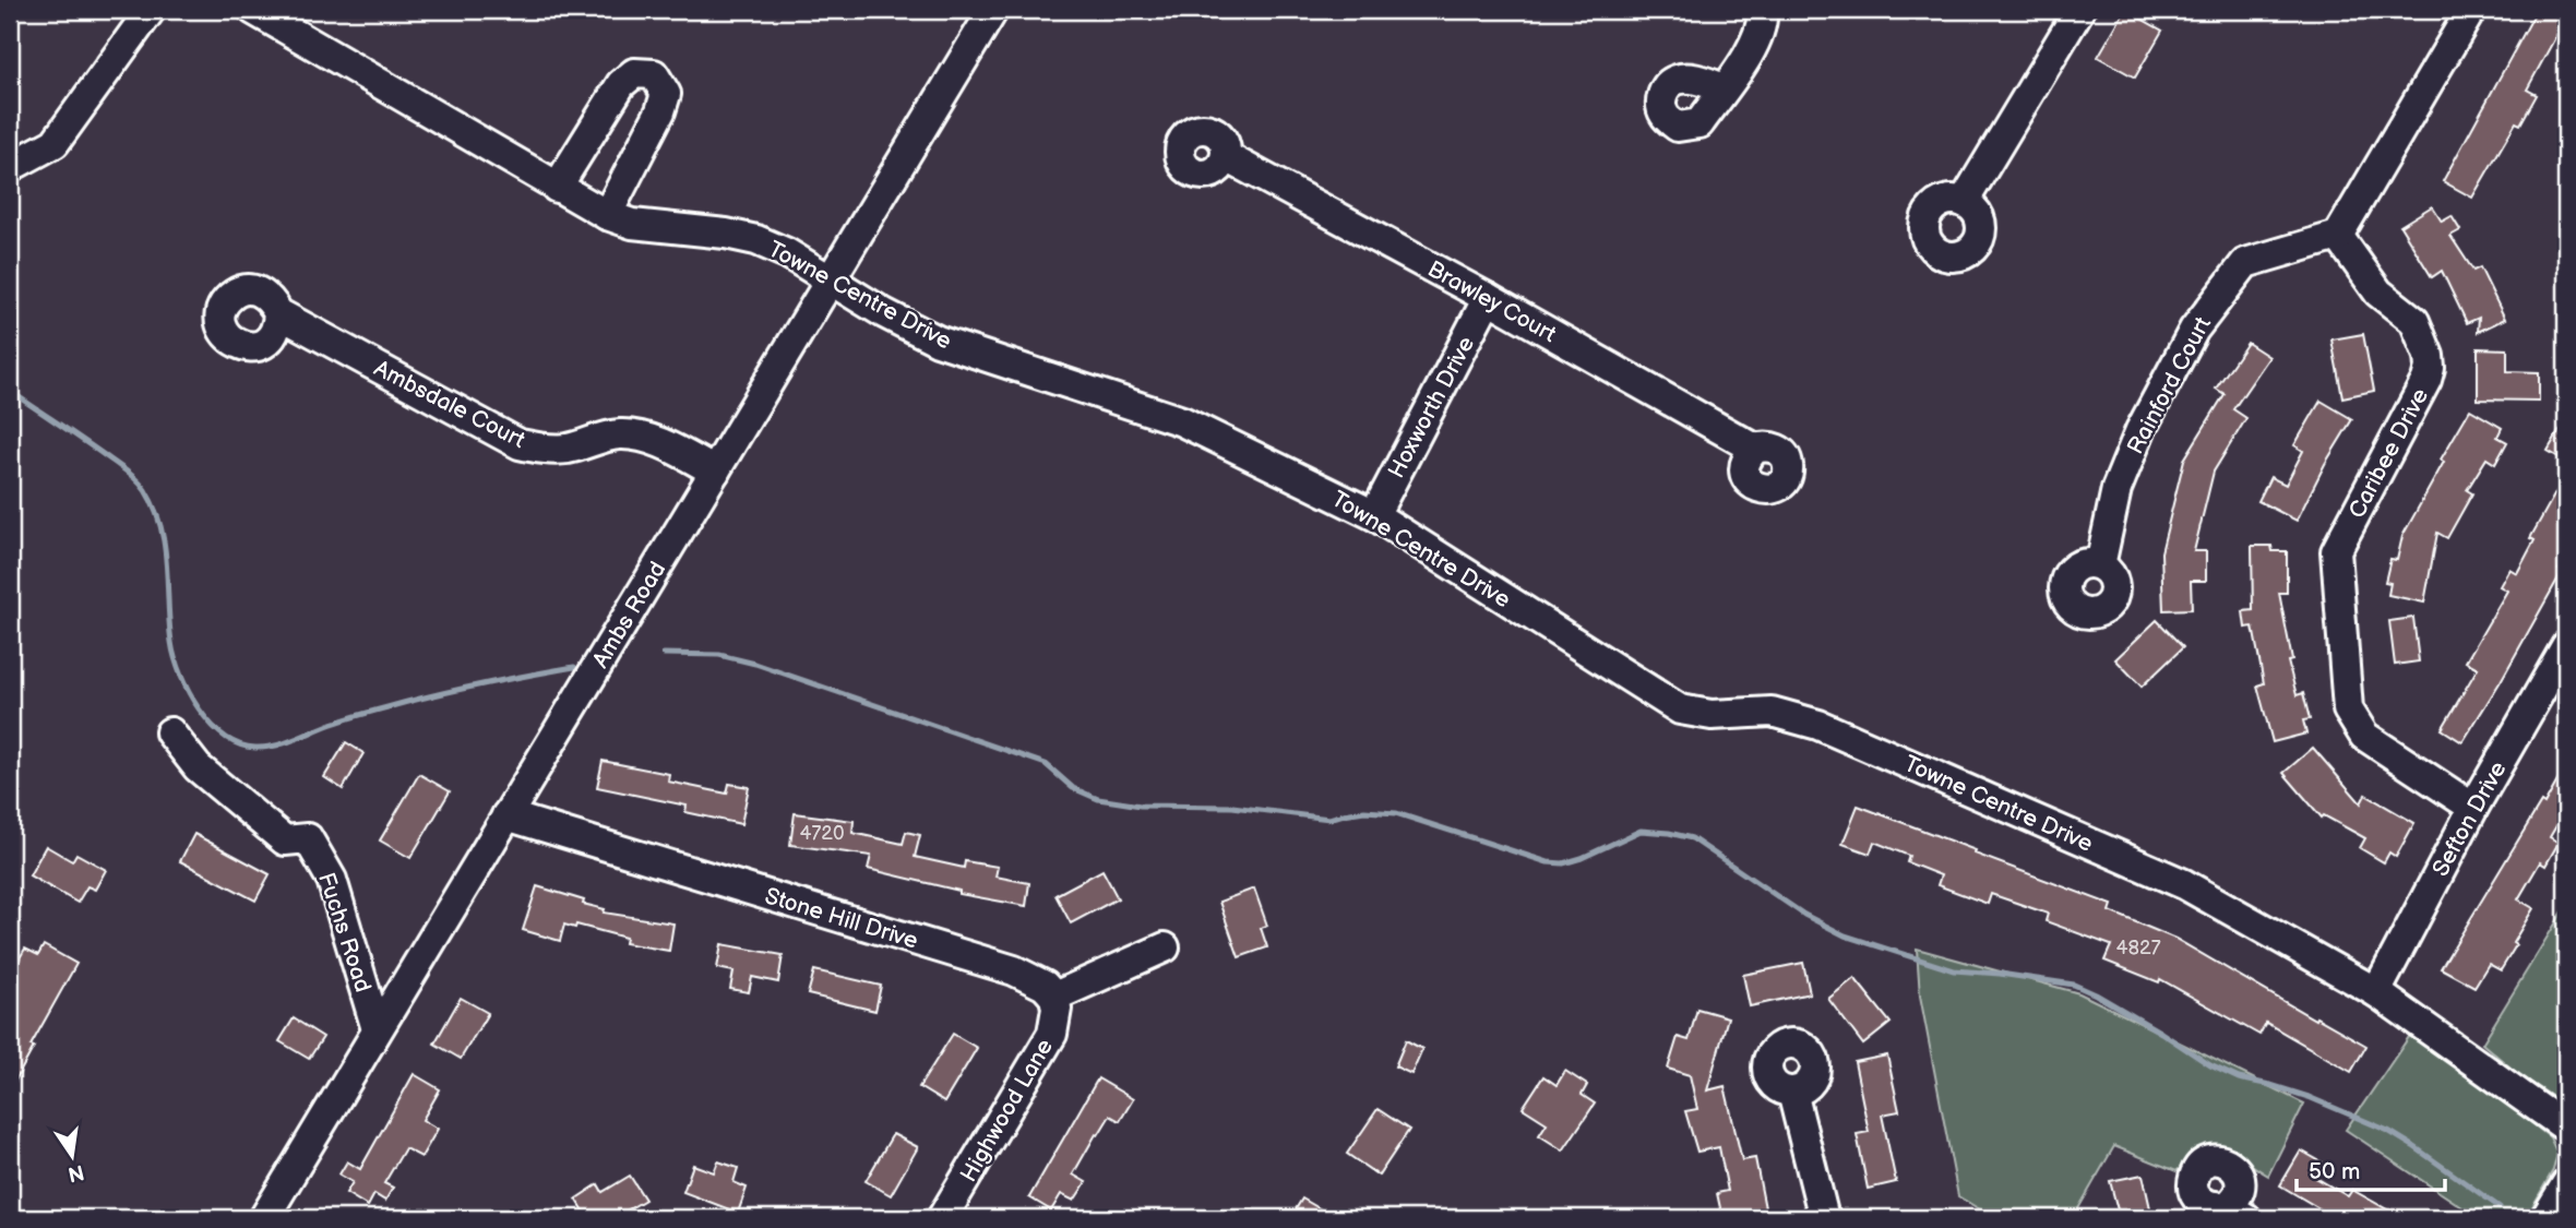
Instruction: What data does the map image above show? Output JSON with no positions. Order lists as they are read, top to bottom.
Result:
{
  "streets": {
    "street": [
      "Towne Centre Drive",
      "Brawley Court",
      "Rainford Court",
      "Ambsdale Court",
      "Hoxworth Drive",
      "Caribee Drive",
      "Ambs Road",
      "Sefton Drive",
      "Stone Hill Drive",
      "Fuchs Road",
      "Highwood Lane"
    ]
  },
  "crossings": [
    ["Towne Centre Drive", "Hoxworth Drive"],
    ["Towne Centre Drive", "Ambs Road"],
    ["Towne Centre Drive", "Sefton Drive"],
    ["Brawley Court", "Hoxworth Drive"],
    ["Rainford Court", "Caribee Drive"],
    ["Ambsdale Court", "Ambs Road"],
    ["Caribee Drive", "Sefton Drive"],
    ["Ambs Road", "Stone Hill Drive"],
    ["Ambs Road", "Fuchs Road"],
    ["Stone Hill Drive", "Highwood Lane"]
  ],
  "house_numbers": ["4720", "4827"],
  "scale_bar": "50 m",
  "north": "bottom"
}
